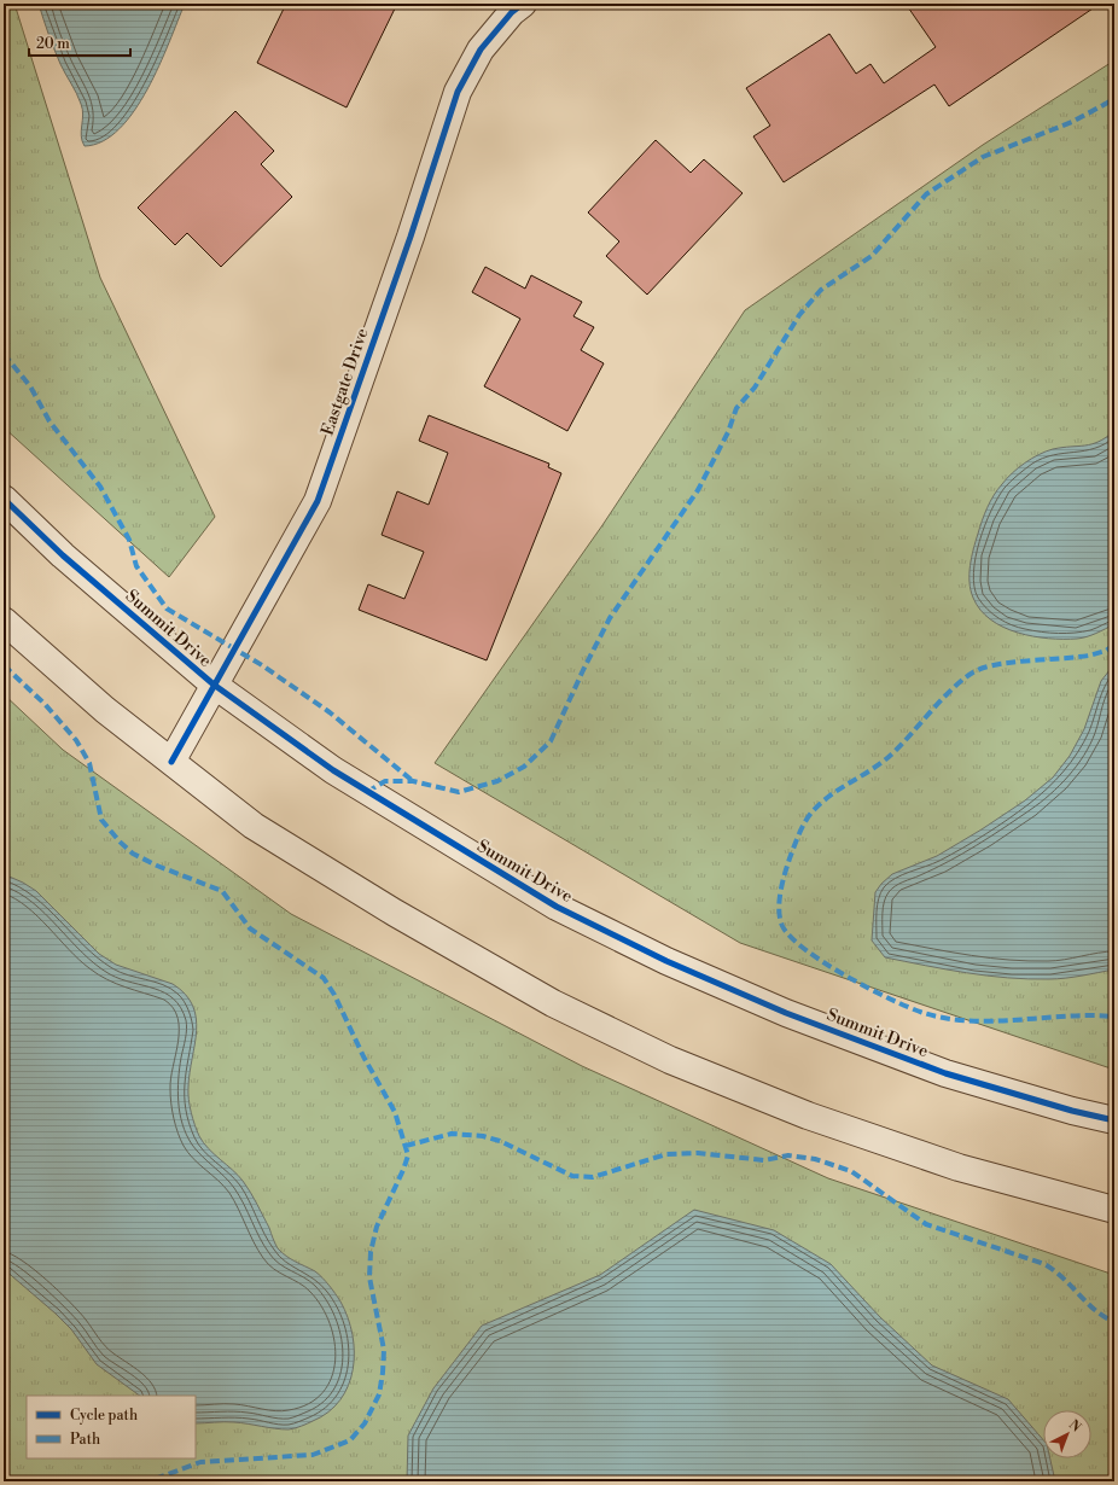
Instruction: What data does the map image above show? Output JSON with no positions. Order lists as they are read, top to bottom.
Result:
{
  "streets": {
    "street": ["Eastgate Drive", "Summit Drive"]
  },
  "crossings": [
    ["Eastgate Drive", "Summit Drive"]
  ],
  "legend": ["Cycle path", "Path"],
  "scale_bar": "20 m",
  "north": "top right"
}
